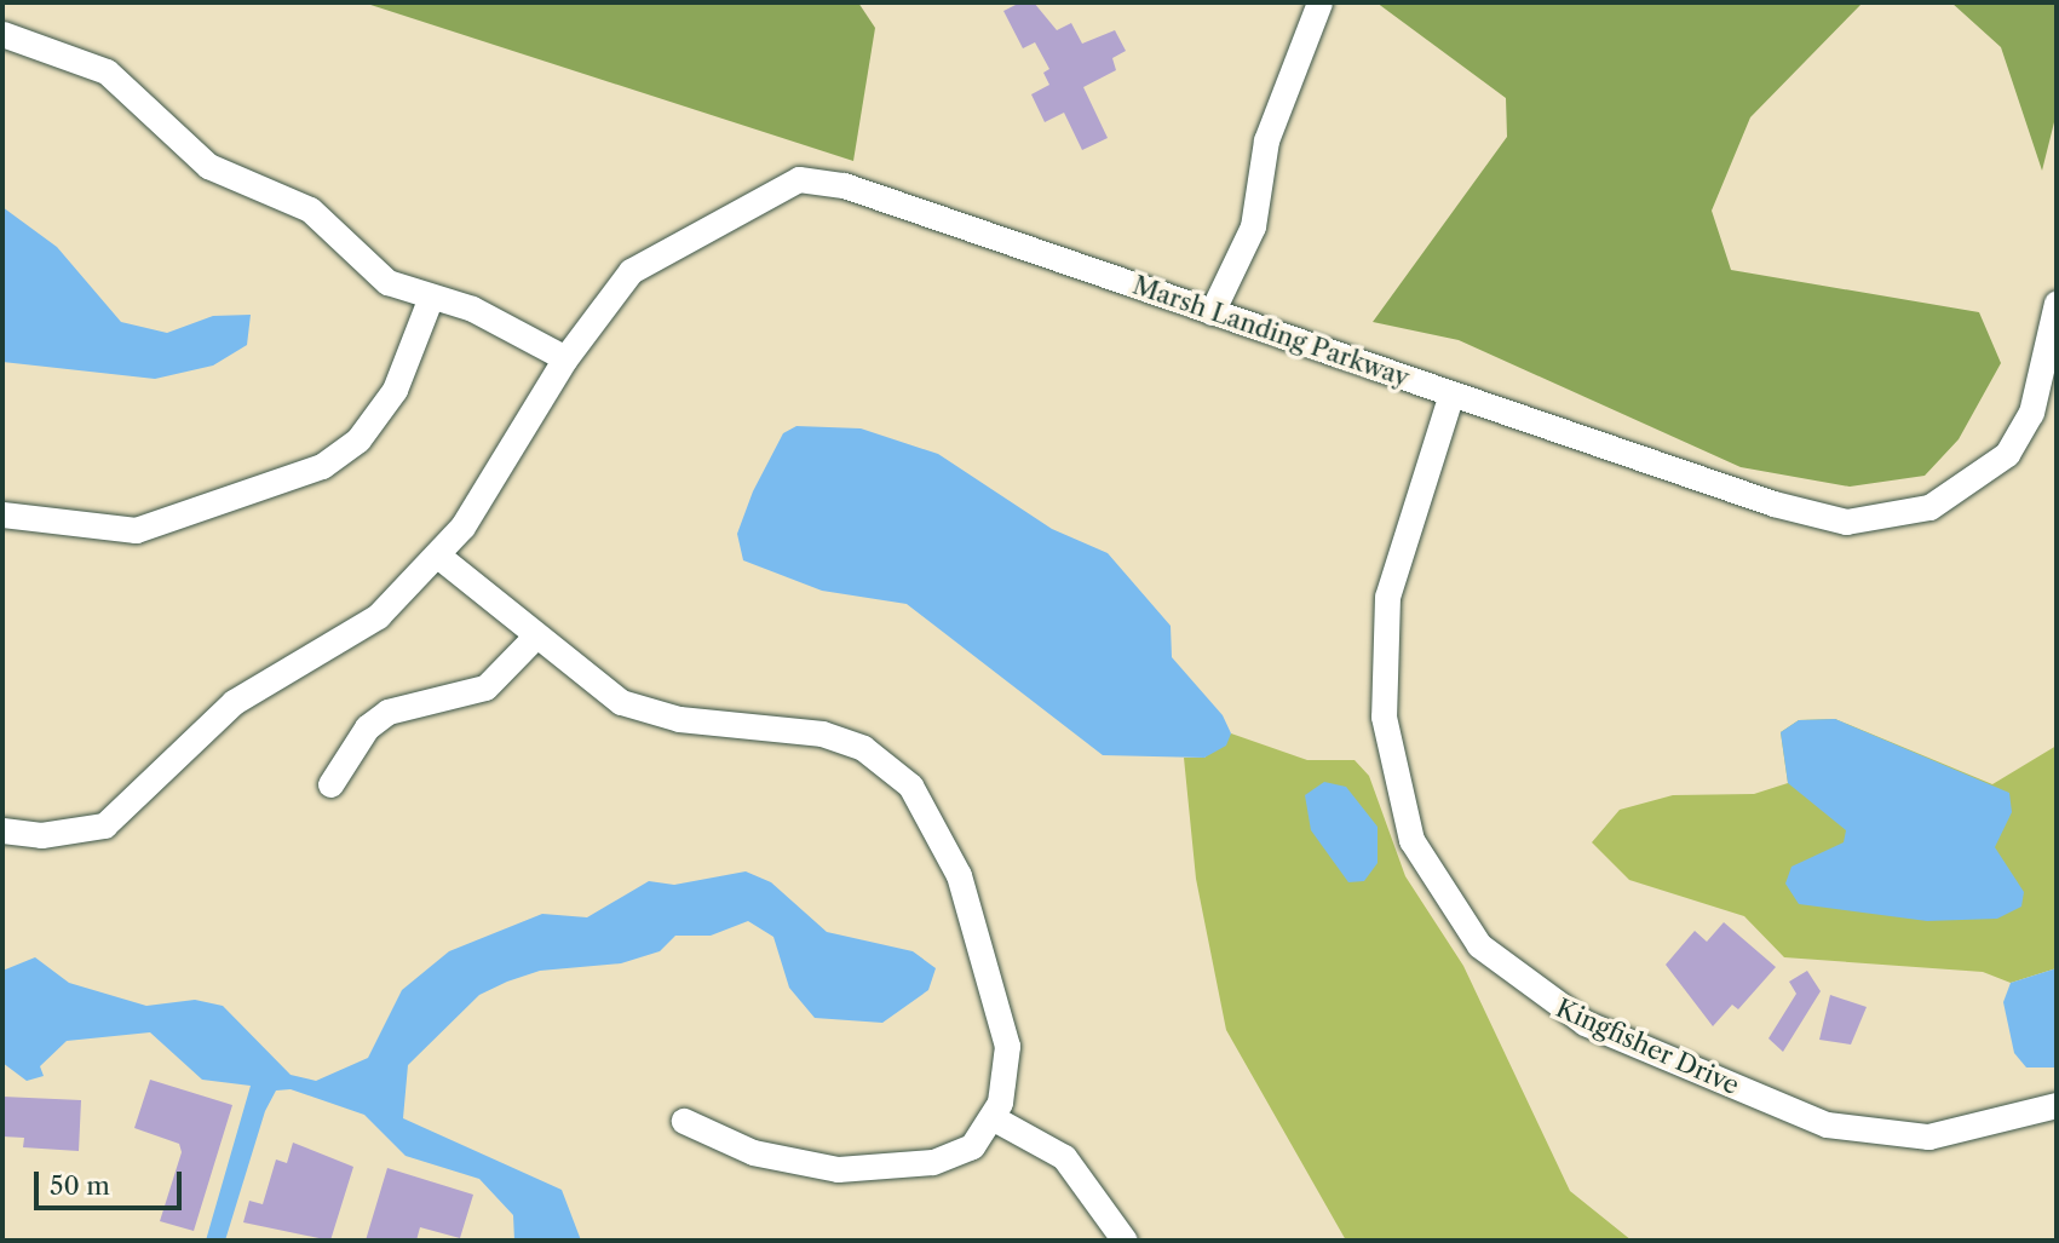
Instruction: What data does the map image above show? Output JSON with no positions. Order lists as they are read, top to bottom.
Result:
{
  "streets": {
    "street": ["Marsh Landing Parkway", "Kingfisher Drive"]
  },
  "crossings": [
    ["Marsh Landing Parkway", "Kingfisher Drive"]
  ],
  "scale_bar": "50 m"
}
